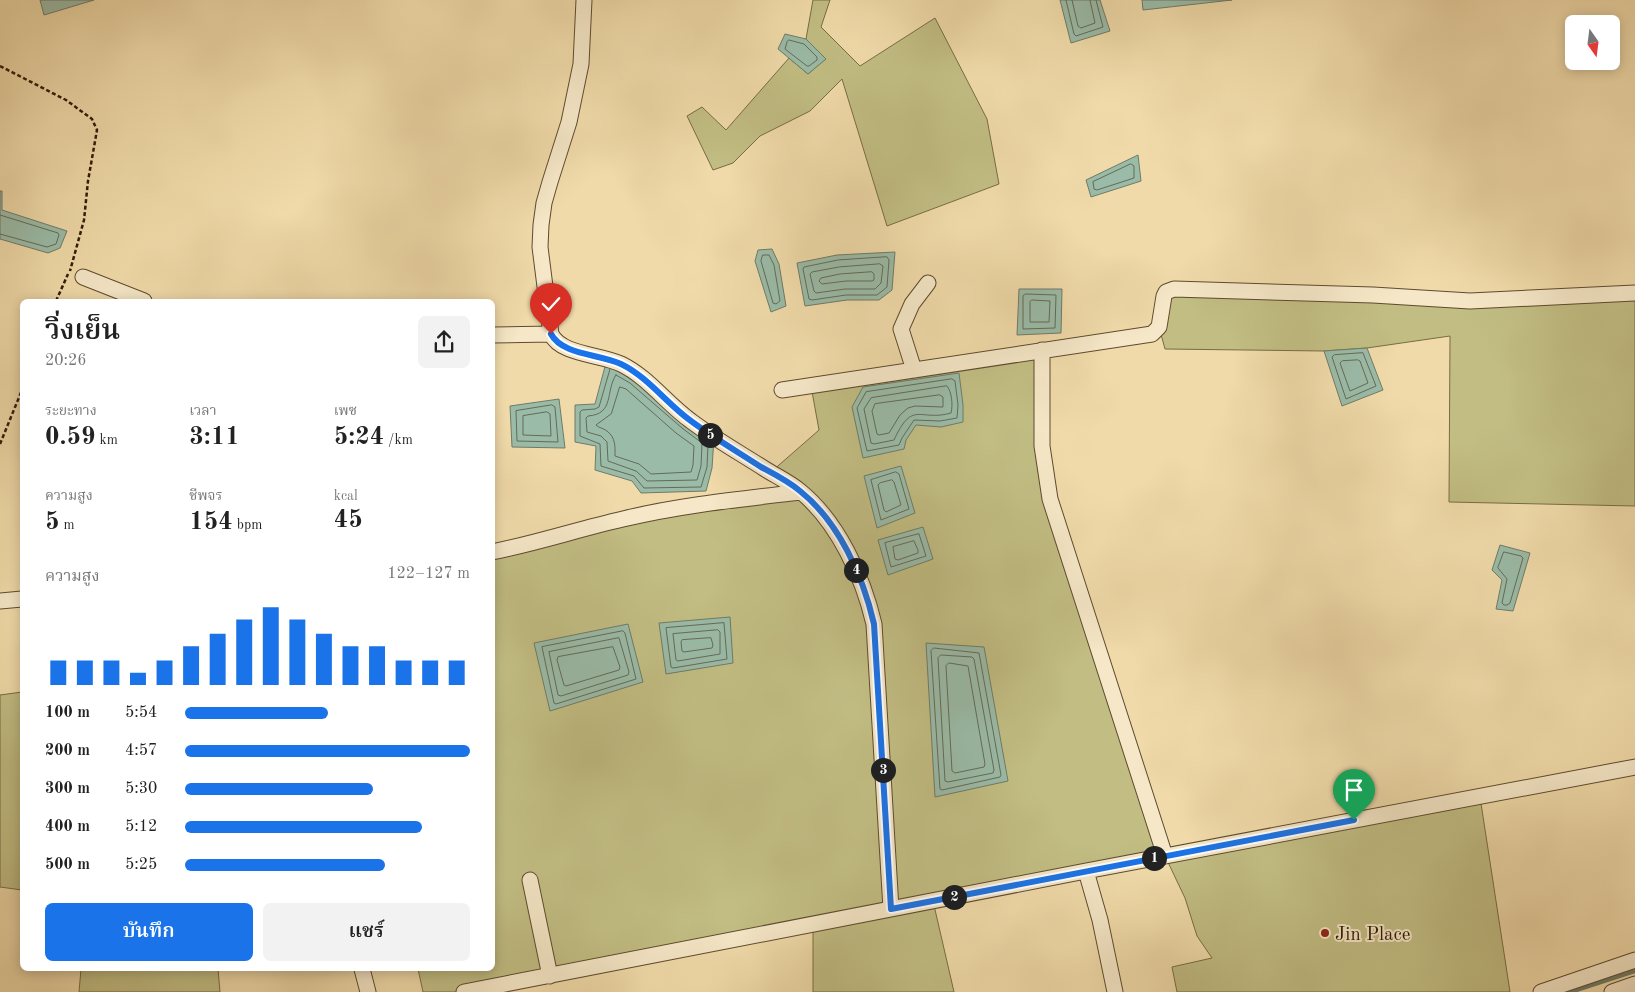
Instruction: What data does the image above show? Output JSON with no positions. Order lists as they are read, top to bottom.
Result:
{
  "places": ["Jin Place"],
  "north": "bottom",
  "page": {
    "heading": ["วิ่งเย็น", "20:26"],
    "stats": [
      ["ระยะทาง", "0.59 km"],
      ["เวลา", "3:11"],
      ["เพซ", "5:24 /km"],
      ["ความสูง", "5 m"],
      ["ชีพจร", "154 bpm"],
      ["kcal", "45"]
    ],
    "pins": [
      "5",
      "4",
      "3",
      "1",
      "2"
    ],
    "chart": ["ความสูง", "122–127 m"],
    "list": [
      {
        "name": "100 m",
        "note": "5:54"
      },
      {
        "name": "200 m",
        "note": "4:57"
      },
      {
        "name": "300 m",
        "note": "5:30"
      },
      {
        "name": "400 m",
        "note": "5:12"
      },
      {
        "name": "500 m",
        "note": "5:25"
      }
    ],
    "buttons": ["บันทึก", "แชร์"]
  }
}
